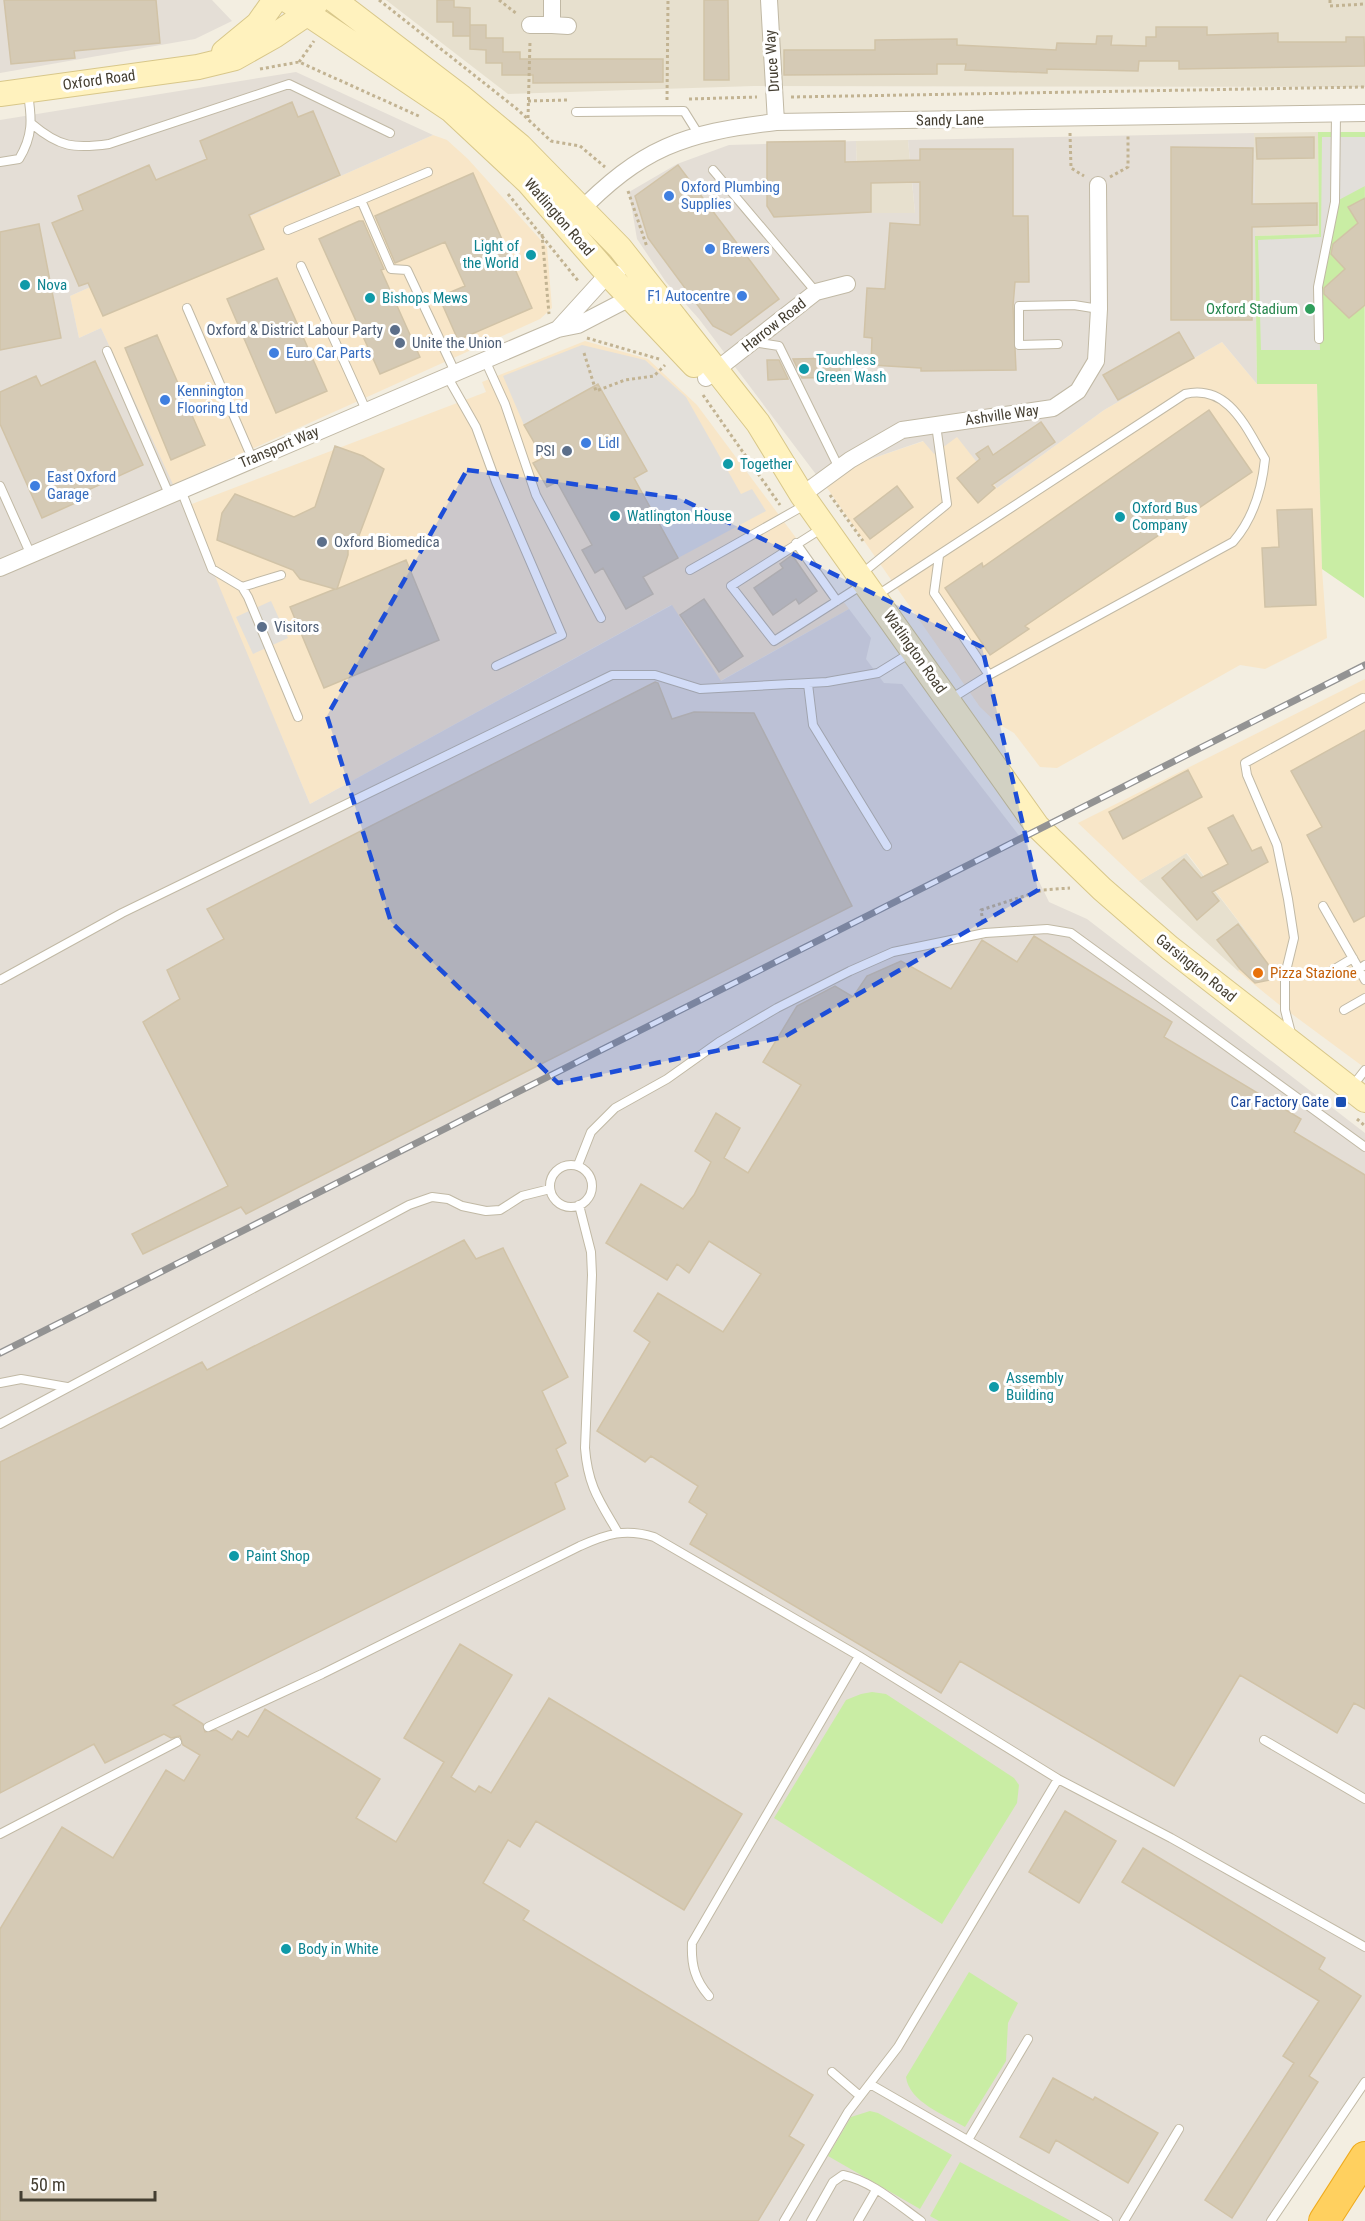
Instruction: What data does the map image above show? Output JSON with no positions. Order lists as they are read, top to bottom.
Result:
{
  "streets": {
    "main road": ["Oxford Road", "Watlington Road", "Garsington Road"],
    "street": [
      "Druce Way",
      "Sandy Lane",
      "Harrow Road",
      "Ashville Way",
      "Transport Way"
    ]
  },
  "crossings": [
    ["Druce Way", "Sandy Lane"],
    ["Oxford Road", "Watlington Road"],
    ["Sandy Lane", "Watlington Road"],
    ["Watlington Road", "Harrow Road"],
    ["Watlington Road", "Ashville Way"],
    ["Watlington Road", "Transport Way"],
    ["Watlington Road", "Garsington Road"]
  ],
  "places": {
    "other": [
      "Oxford Plumbing Supplies",
      "Brewers",
      "Light of the World",
      "Nova",
      "F1 Autocentre",
      "Bishops Mews",
      "Oxford Stadium",
      "Oxford & District Labour Party",
      "Unite the Union",
      "Euro Car Parts",
      "Touchless Green Wash",
      "Kennington Flooring Ltd",
      "Lidl",
      "PSI",
      "Together",
      "East Oxford Garage",
      "Watlington House",
      "Oxford Bus Company",
      "Oxford Biomedica",
      "Visitors",
      "Pizza Stazione",
      "Assembly Building",
      "Paint Shop",
      "Body in White"
    ],
    "transit": ["Car Factory Gate"]
  },
  "scale_bar": "50 m"
}
